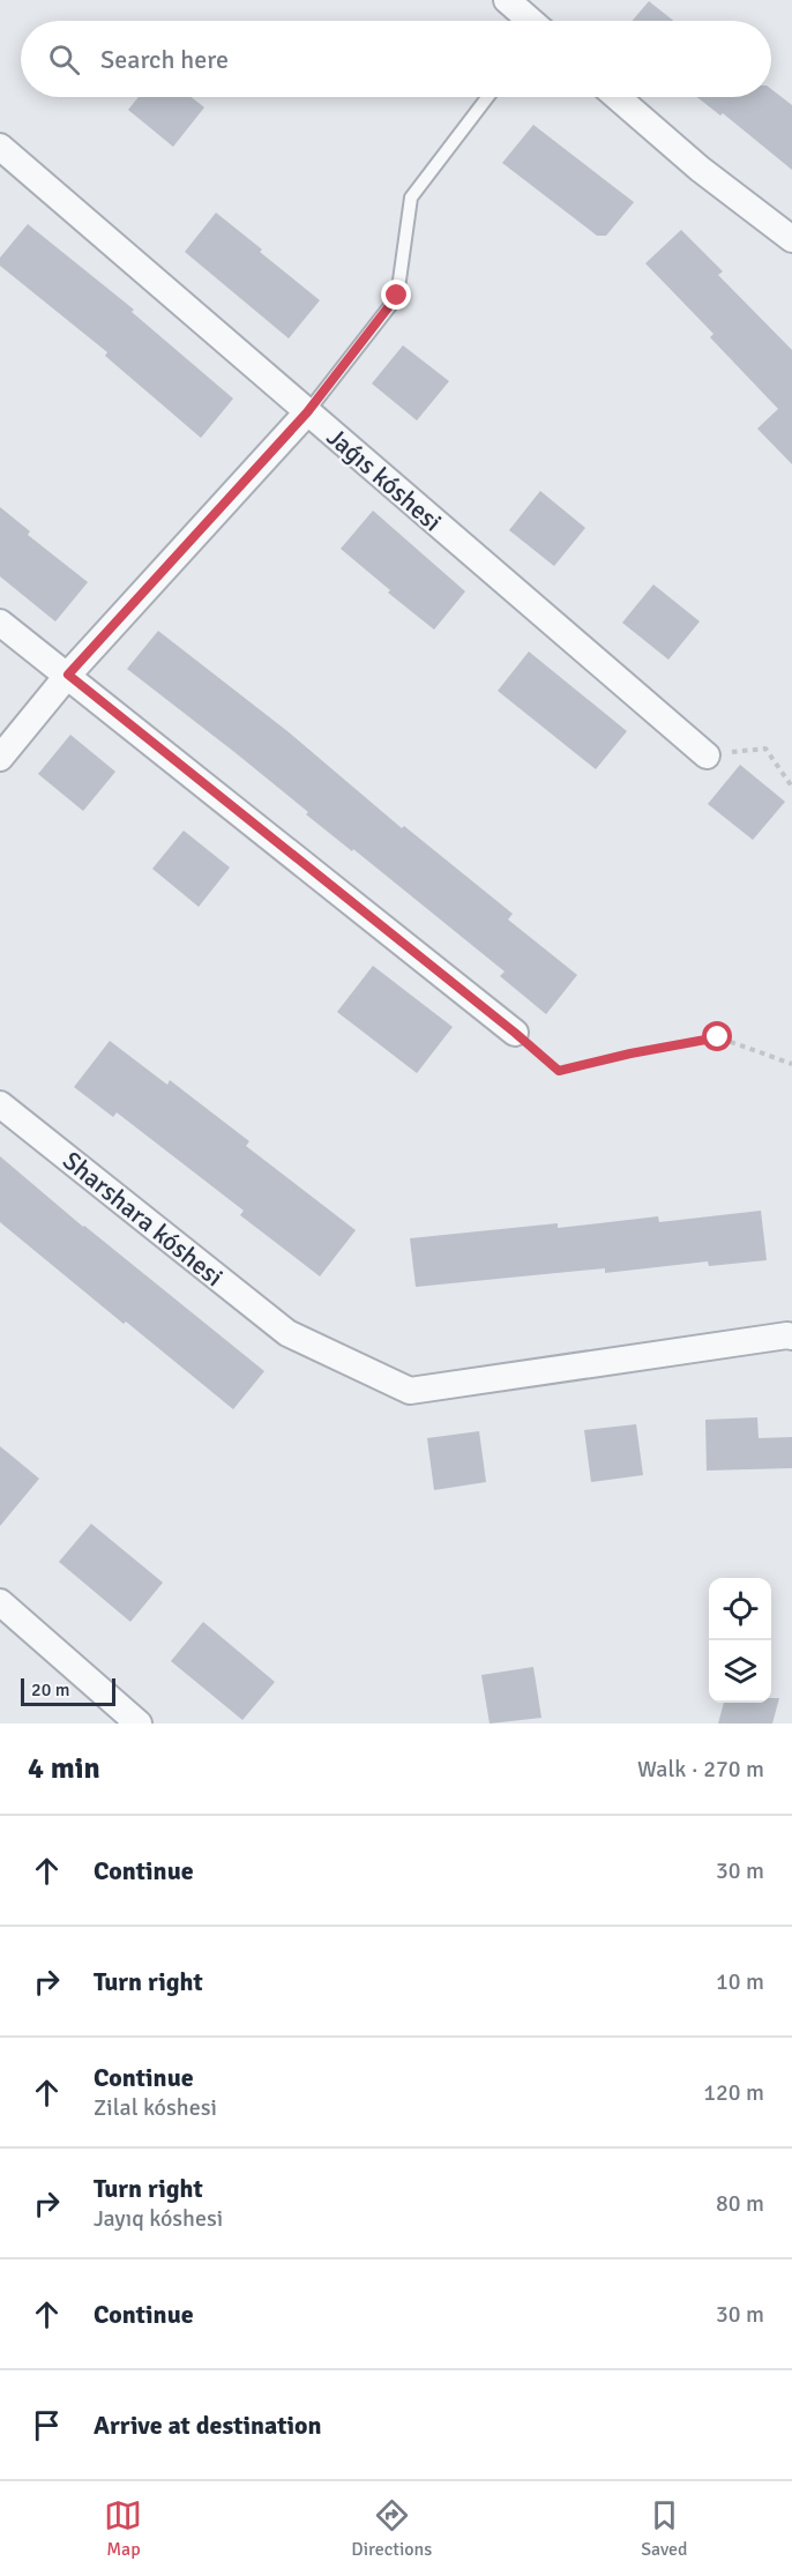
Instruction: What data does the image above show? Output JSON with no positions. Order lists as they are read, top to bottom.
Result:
{
  "streets": {
    "street": ["Jaǵıs kóshesi", "Sharshara kóshesi"]
  },
  "scale_bar": "20 m",
  "page": {
    "search": "Search here",
    "scale": "20 m",
    "heading": ["4 min", "Walk · 270 m"],
    "list": [
      ["Continue", "30 m"],
      ["Turn right", "10 m"],
      ["Continue", "Zilal kóshesi", "120 m"],
      ["Turn right", "Jayıq kóshesi", "80 m"],
      ["Continue", "30 m"],
      "Arrive at destination"
    ],
    "nav": ["Map", "Directions", "Saved"]
  }
}
